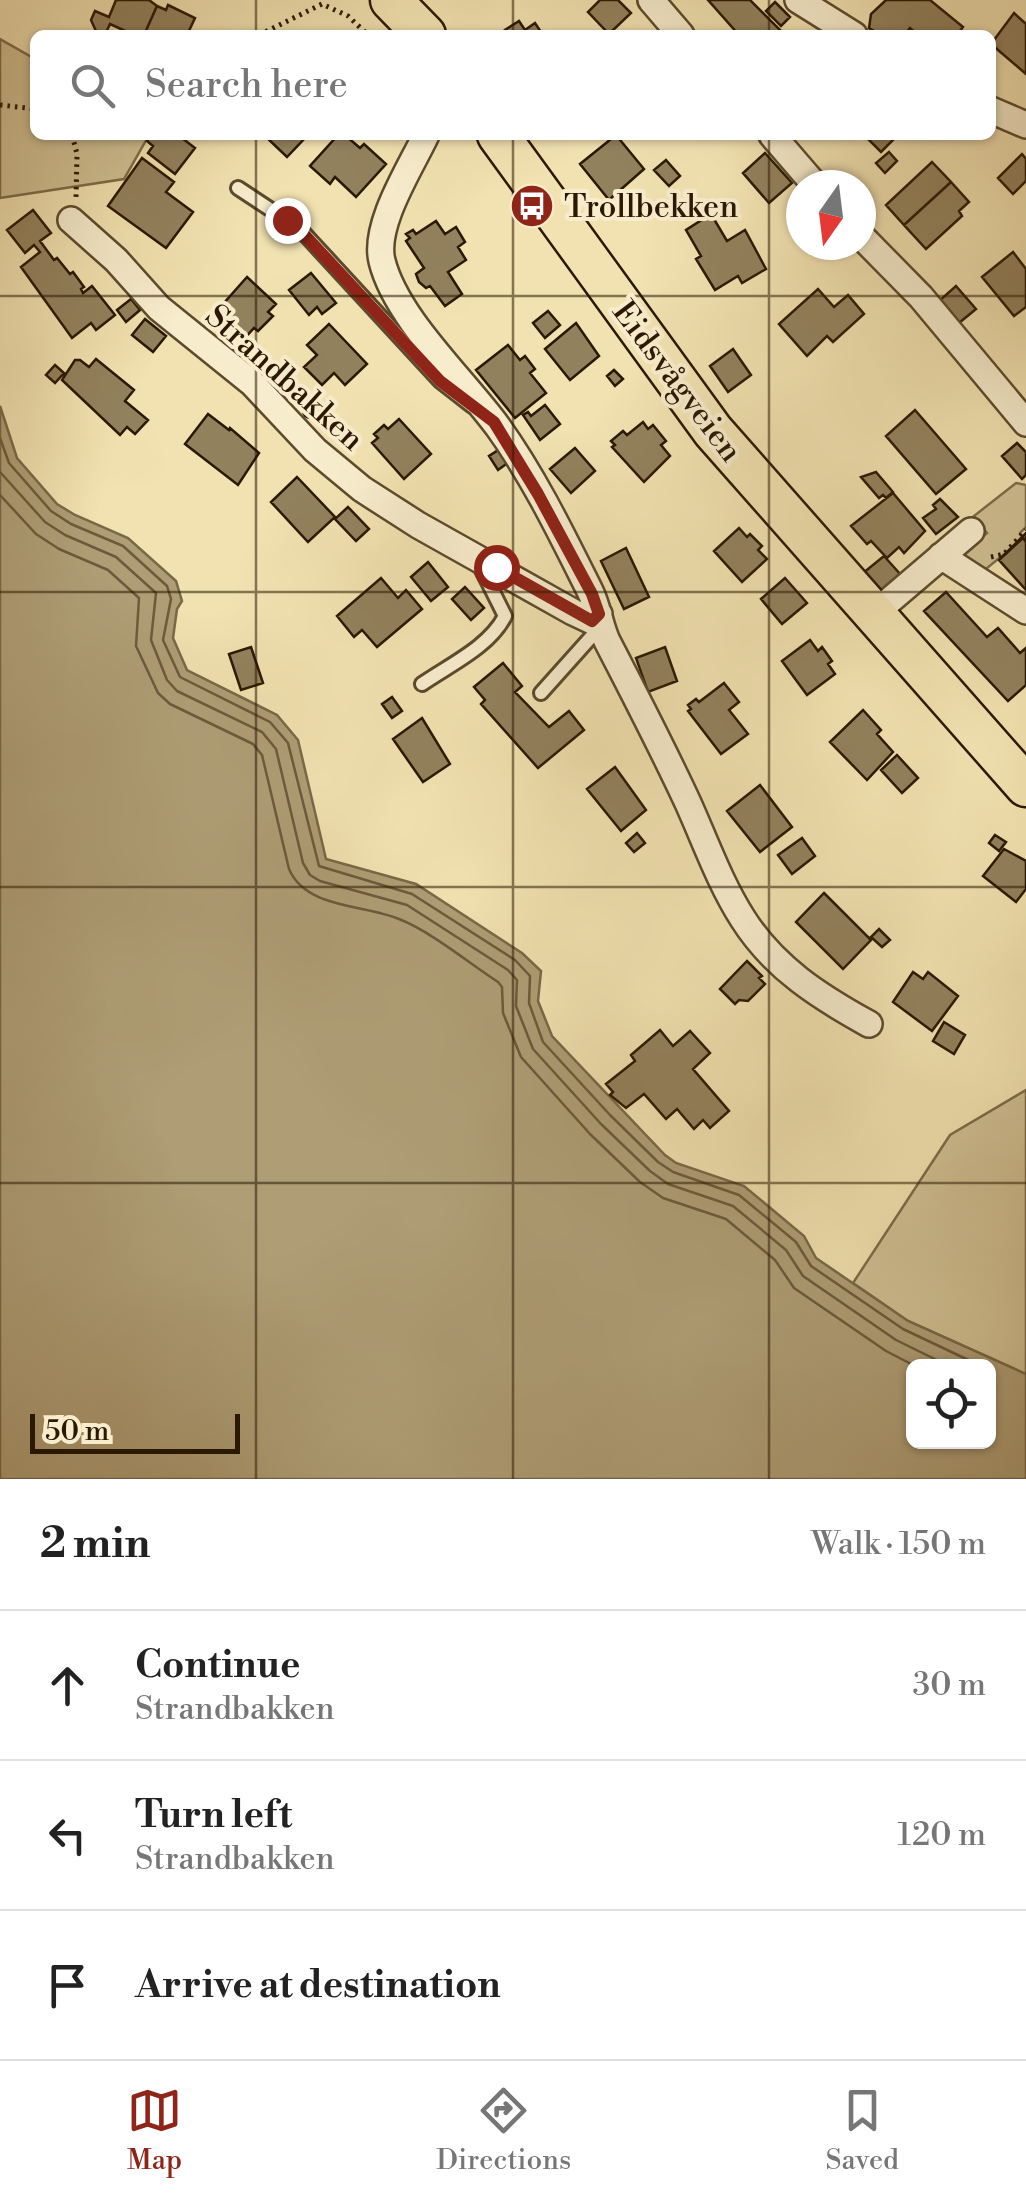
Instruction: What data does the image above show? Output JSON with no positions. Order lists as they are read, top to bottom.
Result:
{
  "streets": {
    "main road": ["Eidsvågveien"],
    "street": ["Strandbakken"]
  },
  "places": {
    "bus stop": ["Trollbekken"]
  },
  "scale_bar": "50 m",
  "north": "bottom",
  "page": {
    "search": "Search here",
    "scale": "50 m",
    "heading": ["2 min", "Walk · 150 m"],
    "list": [
      ["Continue", "Strandbakken", "30 m"],
      ["Turn left", "Strandbakken", "120 m"],
      "Arrive at destination"
    ],
    "nav": ["Map", "Directions", "Saved"]
  }
}
